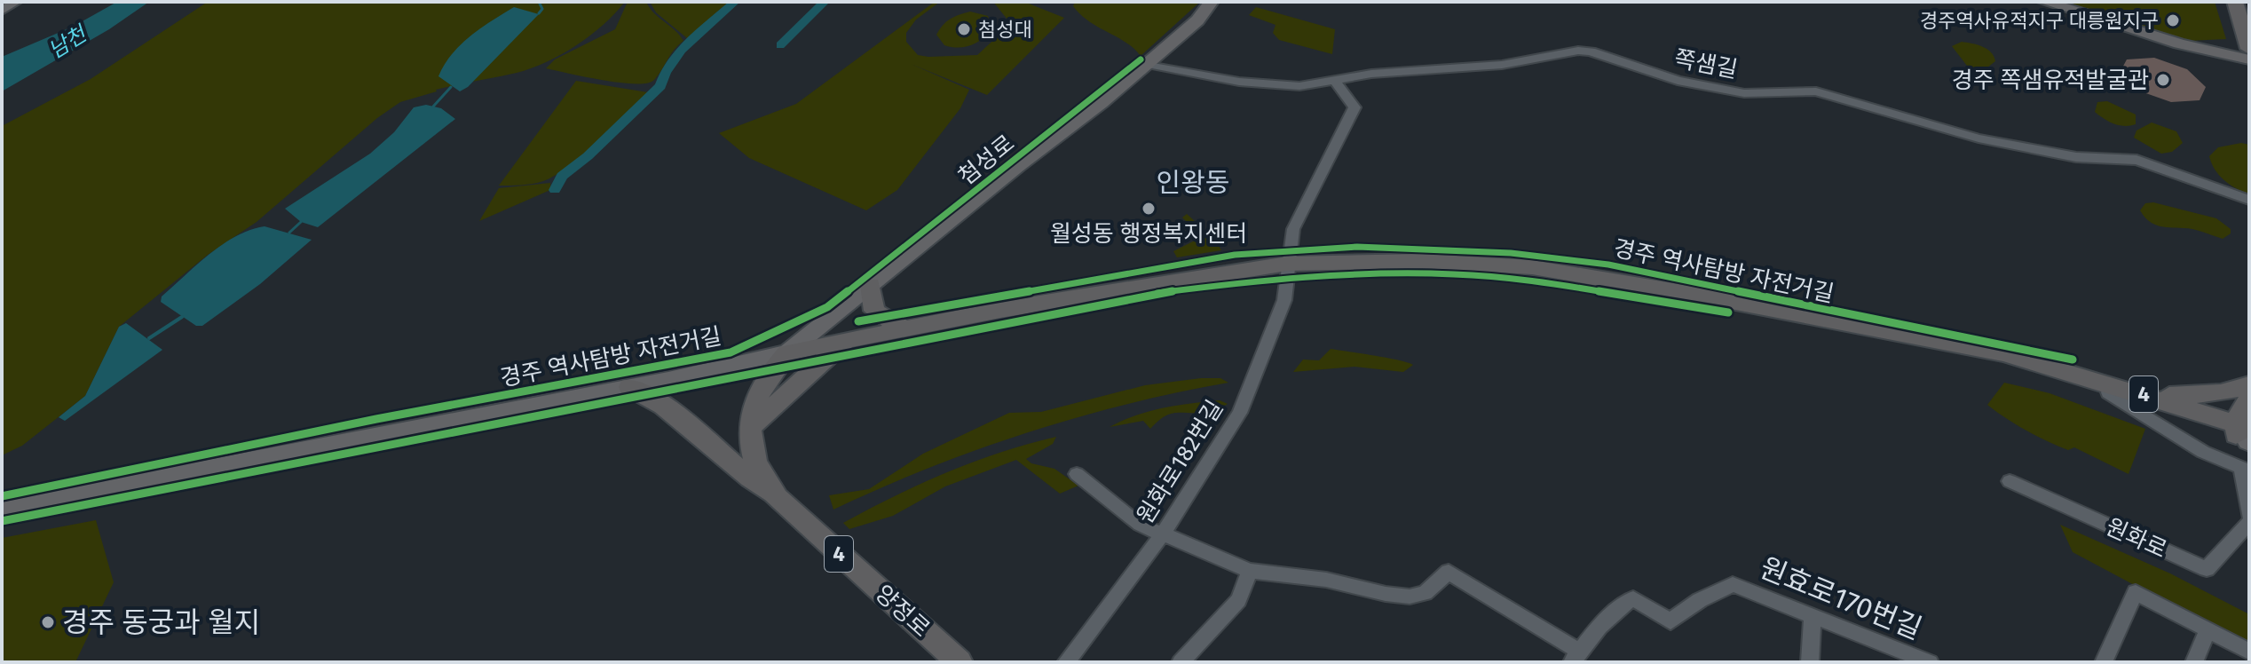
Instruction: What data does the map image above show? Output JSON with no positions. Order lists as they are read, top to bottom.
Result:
{
  "streets": {
    "main road": ["4", "양정로"],
    "street": [
      "쪽샘길",
      "첨성로",
      "원화로182번길",
      "원화로",
      "원효로170번길"
    ],
    "cycle path": ["경주 역사탐방 자전거길"]
  },
  "crossings": [
    ["쪽샘길", "첨성로"],
    ["쪽샘길", "원화로182번길"],
    ["첨성로", "4"],
    ["첨성로", "양정로"],
    ["4", "원화로182번길"],
    ["4", "양정로"]
  ],
  "districts": ["인왕동"],
  "water": ["남천"],
  "places": [
    "경주역사유적지구 대릉원지구",
    "첨성대",
    "경주 쪽샘유적발굴관",
    "월성동 행정복지센터",
    "경주 동궁과 월지"
  ]
}
